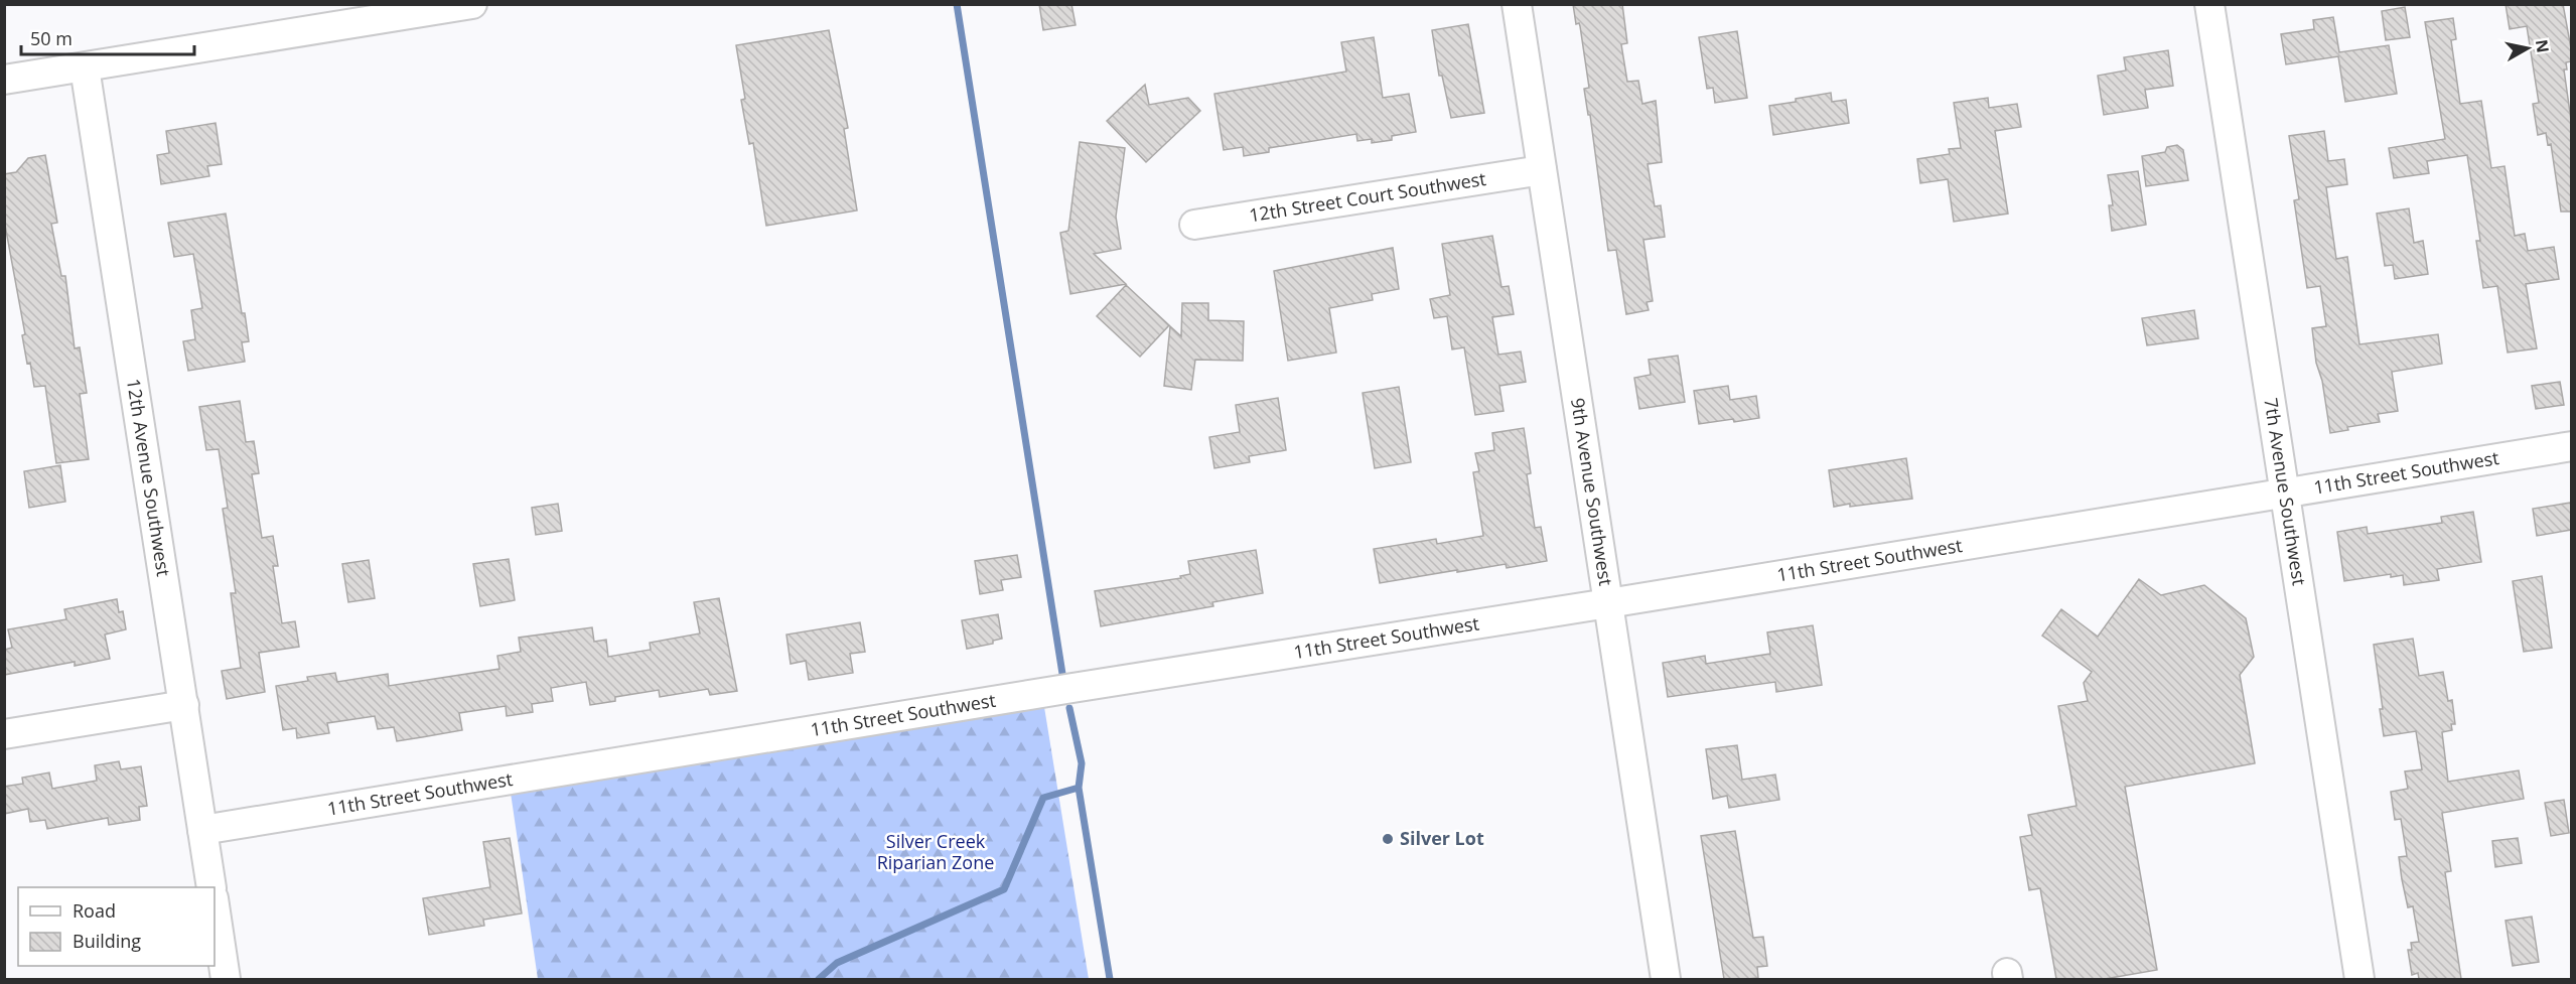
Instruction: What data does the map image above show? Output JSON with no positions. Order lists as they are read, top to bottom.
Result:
{
  "streets": {
    "street": [
      "12th Street Court Southwest",
      "11th Street Southwest",
      "12th Avenue Southwest",
      "7th Avenue Southwest",
      "9th Avenue Southwest"
    ]
  },
  "crossings": [
    ["12th Street Court Southwest", "9th Avenue Southwest"],
    ["11th Street Southwest", "12th Avenue Southwest"],
    ["11th Street Southwest", "7th Avenue Southwest"],
    ["11th Street Southwest", "9th Avenue Southwest"]
  ],
  "parks": ["Silver Creek Riparian Zone"],
  "places": ["Silver Lot"],
  "legend": ["Road", "Building"],
  "scale_bar": "50 m",
  "north": "right"
}
